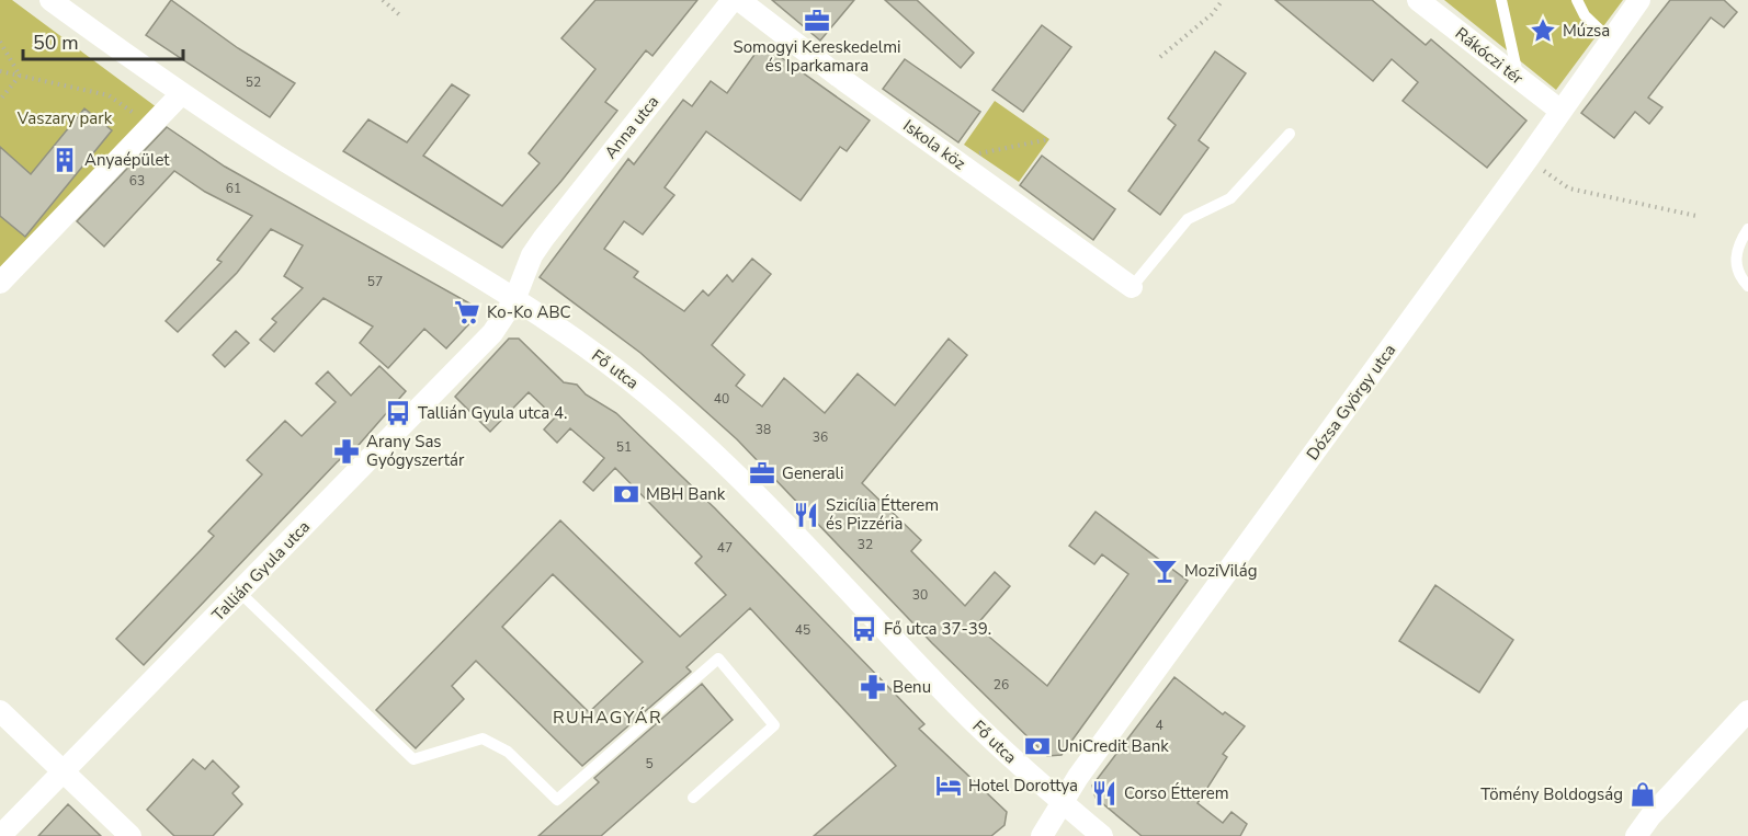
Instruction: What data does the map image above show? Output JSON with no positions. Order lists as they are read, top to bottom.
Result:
{
  "streets": {
    "street": [
      "Rákóczi tér",
      "Anna utca",
      "Iskola köz",
      "Fő utca",
      "Dózsa György utca",
      "Tallián Gyula utca"
    ]
  },
  "crossings": [
    ["Rákóczi tér", "Dózsa György utca"],
    ["Anna utca", "Fő utca"],
    ["Anna utca", "Tallián Gyula utca"],
    ["Fő utca", "Dózsa György utca"],
    ["Fő utca", "Tallián Gyula utca"]
  ],
  "districts": ["RUHAGYÁR"],
  "parks": ["Vaszary park"],
  "places": {
    "office": ["Somogyi Kereskedelmi és Iparkamara", "Generali"],
    "place": ["Múzsa"],
    "building": ["Anyaépület"],
    "supermarket": ["Ko-Ko ABC"],
    "bus stop": ["Tallián Gyula utca 4.", "Fő utca 37-39."],
    "pharmacy": ["Arany Sas Gyógyszertár", "Benu"],
    "bank": ["MBH Bank", "UniCredit Bank"],
    "restaurant": ["Szicília Étterem és Pizzéria", "Corso Étterem"],
    "bar": ["MoziVilág"],
    "hotel": ["Hotel Dorottya"],
    "shop": ["Tömény Boldogság"]
  },
  "house_numbers": [
    "52",
    "63",
    "61",
    "57",
    "40",
    "38",
    "36",
    "51",
    "32",
    "47",
    "30",
    "45",
    "26",
    "4",
    "5"
  ],
  "scale_bar": "50 m"
}
